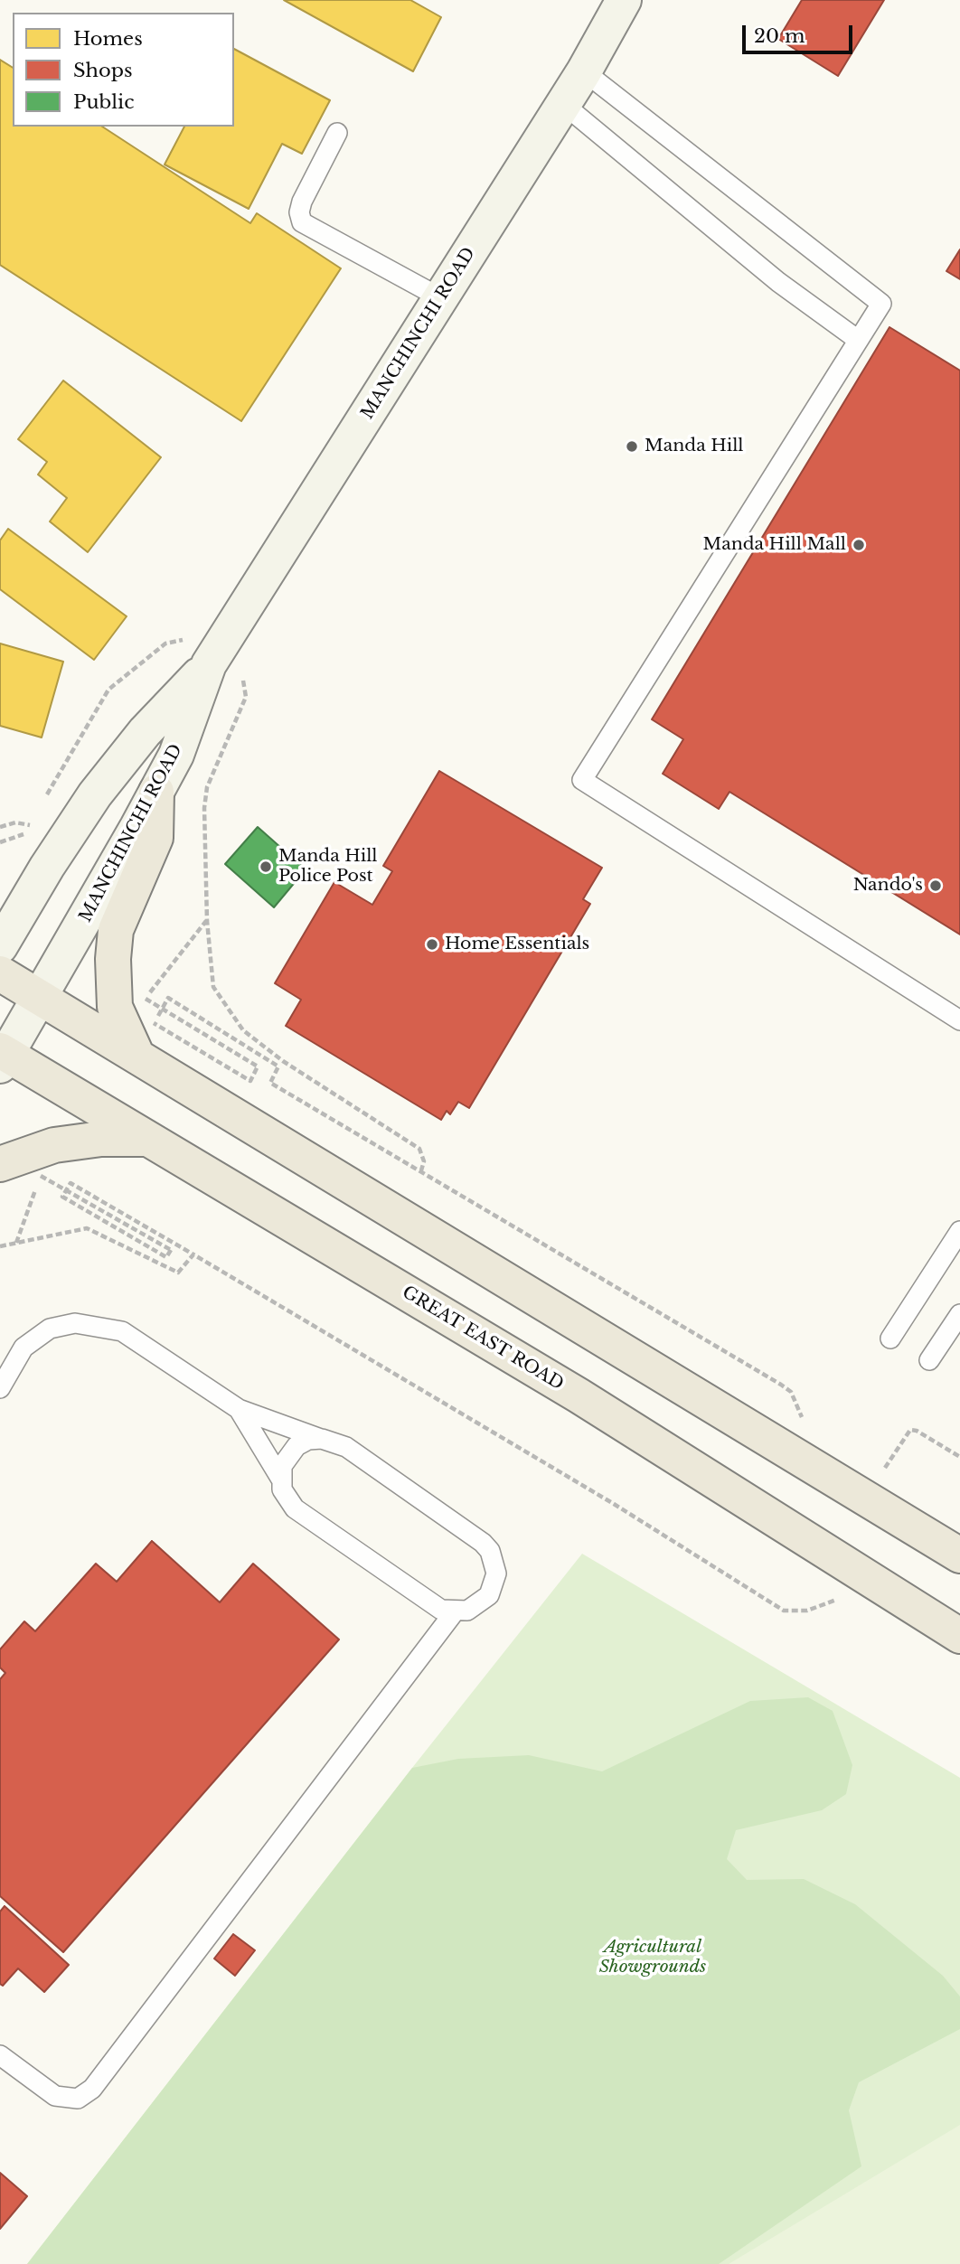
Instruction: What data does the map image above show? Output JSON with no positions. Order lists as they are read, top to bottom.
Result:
{
  "streets": {
    "main road": ["MANCHINCHI ROAD", "GREAT EAST ROAD"]
  },
  "crossings": [
    ["MANCHINCHI ROAD", "GREAT EAST ROAD"]
  ],
  "parks": ["Agricultural Showgrounds"],
  "places": [
    "Manda Hill",
    "Manda Hill Mall",
    "Manda Hill Police Post",
    "Nando's",
    "Home Essentials"
  ],
  "legend": ["Homes", "Shops", "Public"],
  "scale_bar": "20 m"
}
